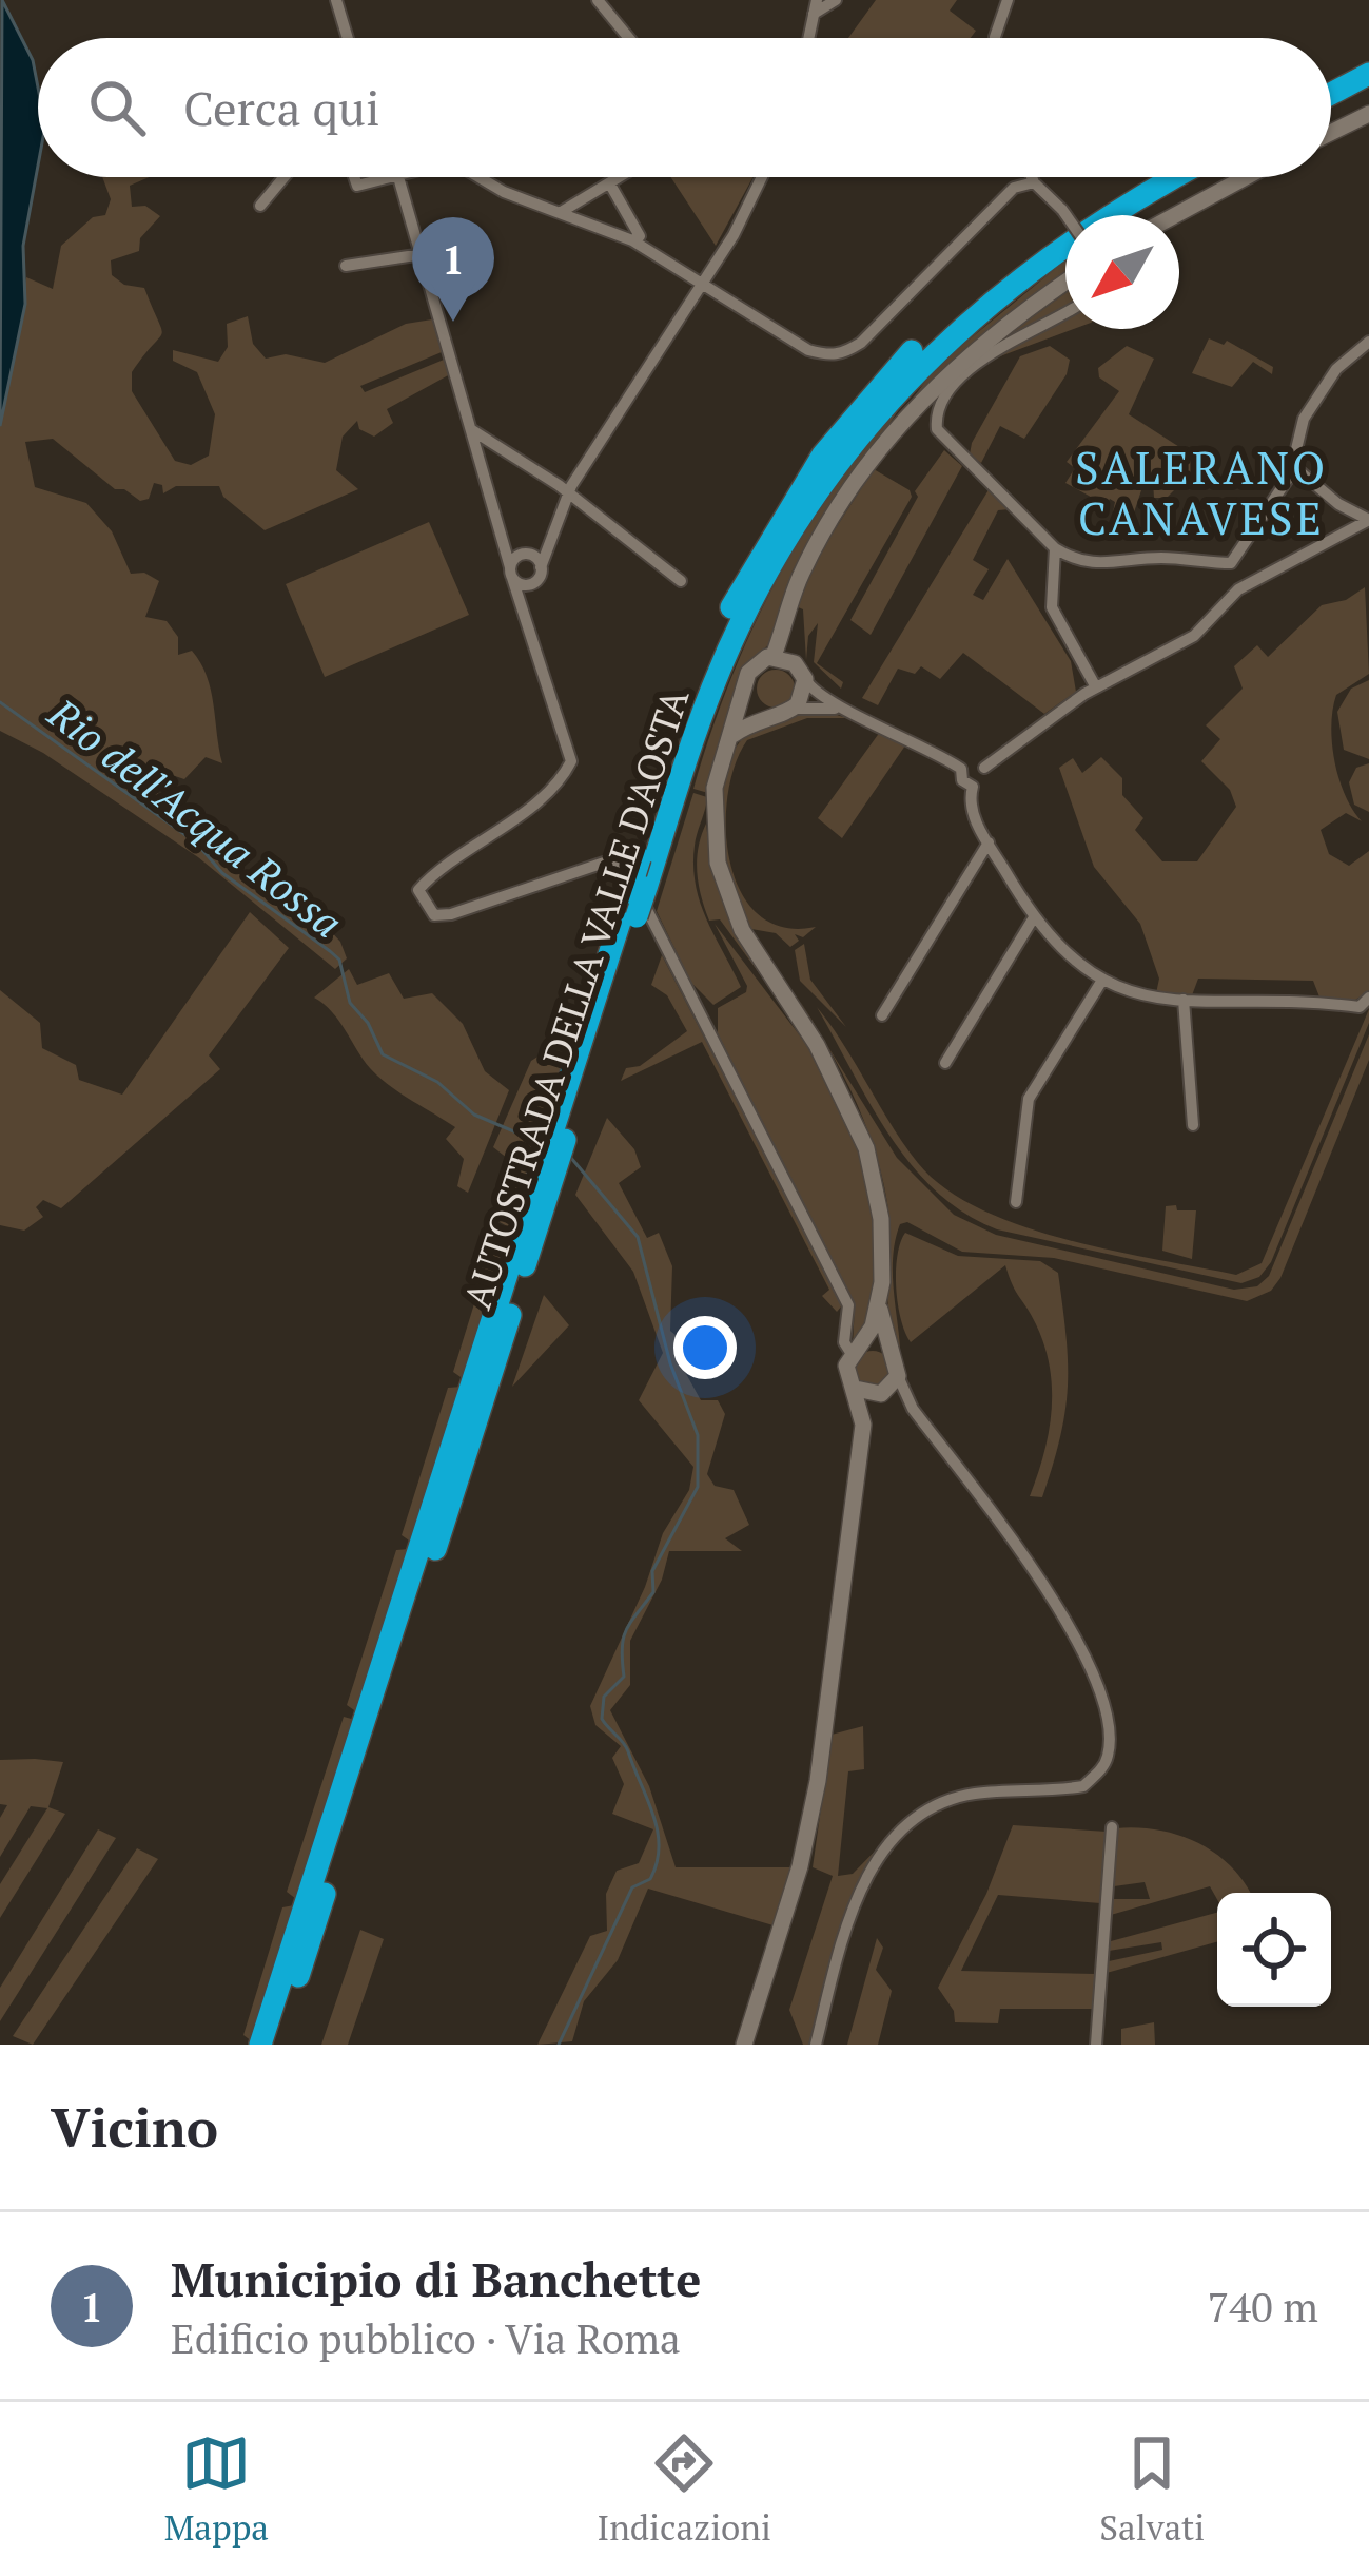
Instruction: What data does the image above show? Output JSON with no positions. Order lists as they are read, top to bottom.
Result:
{
  "streets": {
    "highway": ["AUTOSTRADA DELLA VALLE D'AOSTA"]
  },
  "districts": ["SALERANO CANAVESE"],
  "water": ["Rio dell'Acqua Rossa"],
  "north": "bottom left",
  "page": {
    "search": "Cerca qui",
    "pins": "1",
    "heading": "Vicino",
    "list": [
      {
        "mark": "1",
        "name": "Municipio di Banchette",
        "note": "Edificio pubblico · Via Roma",
        "value": "740 m"
      }
    ],
    "nav": ["Mappa", "Indicazioni", "Salvati"]
  }
}
